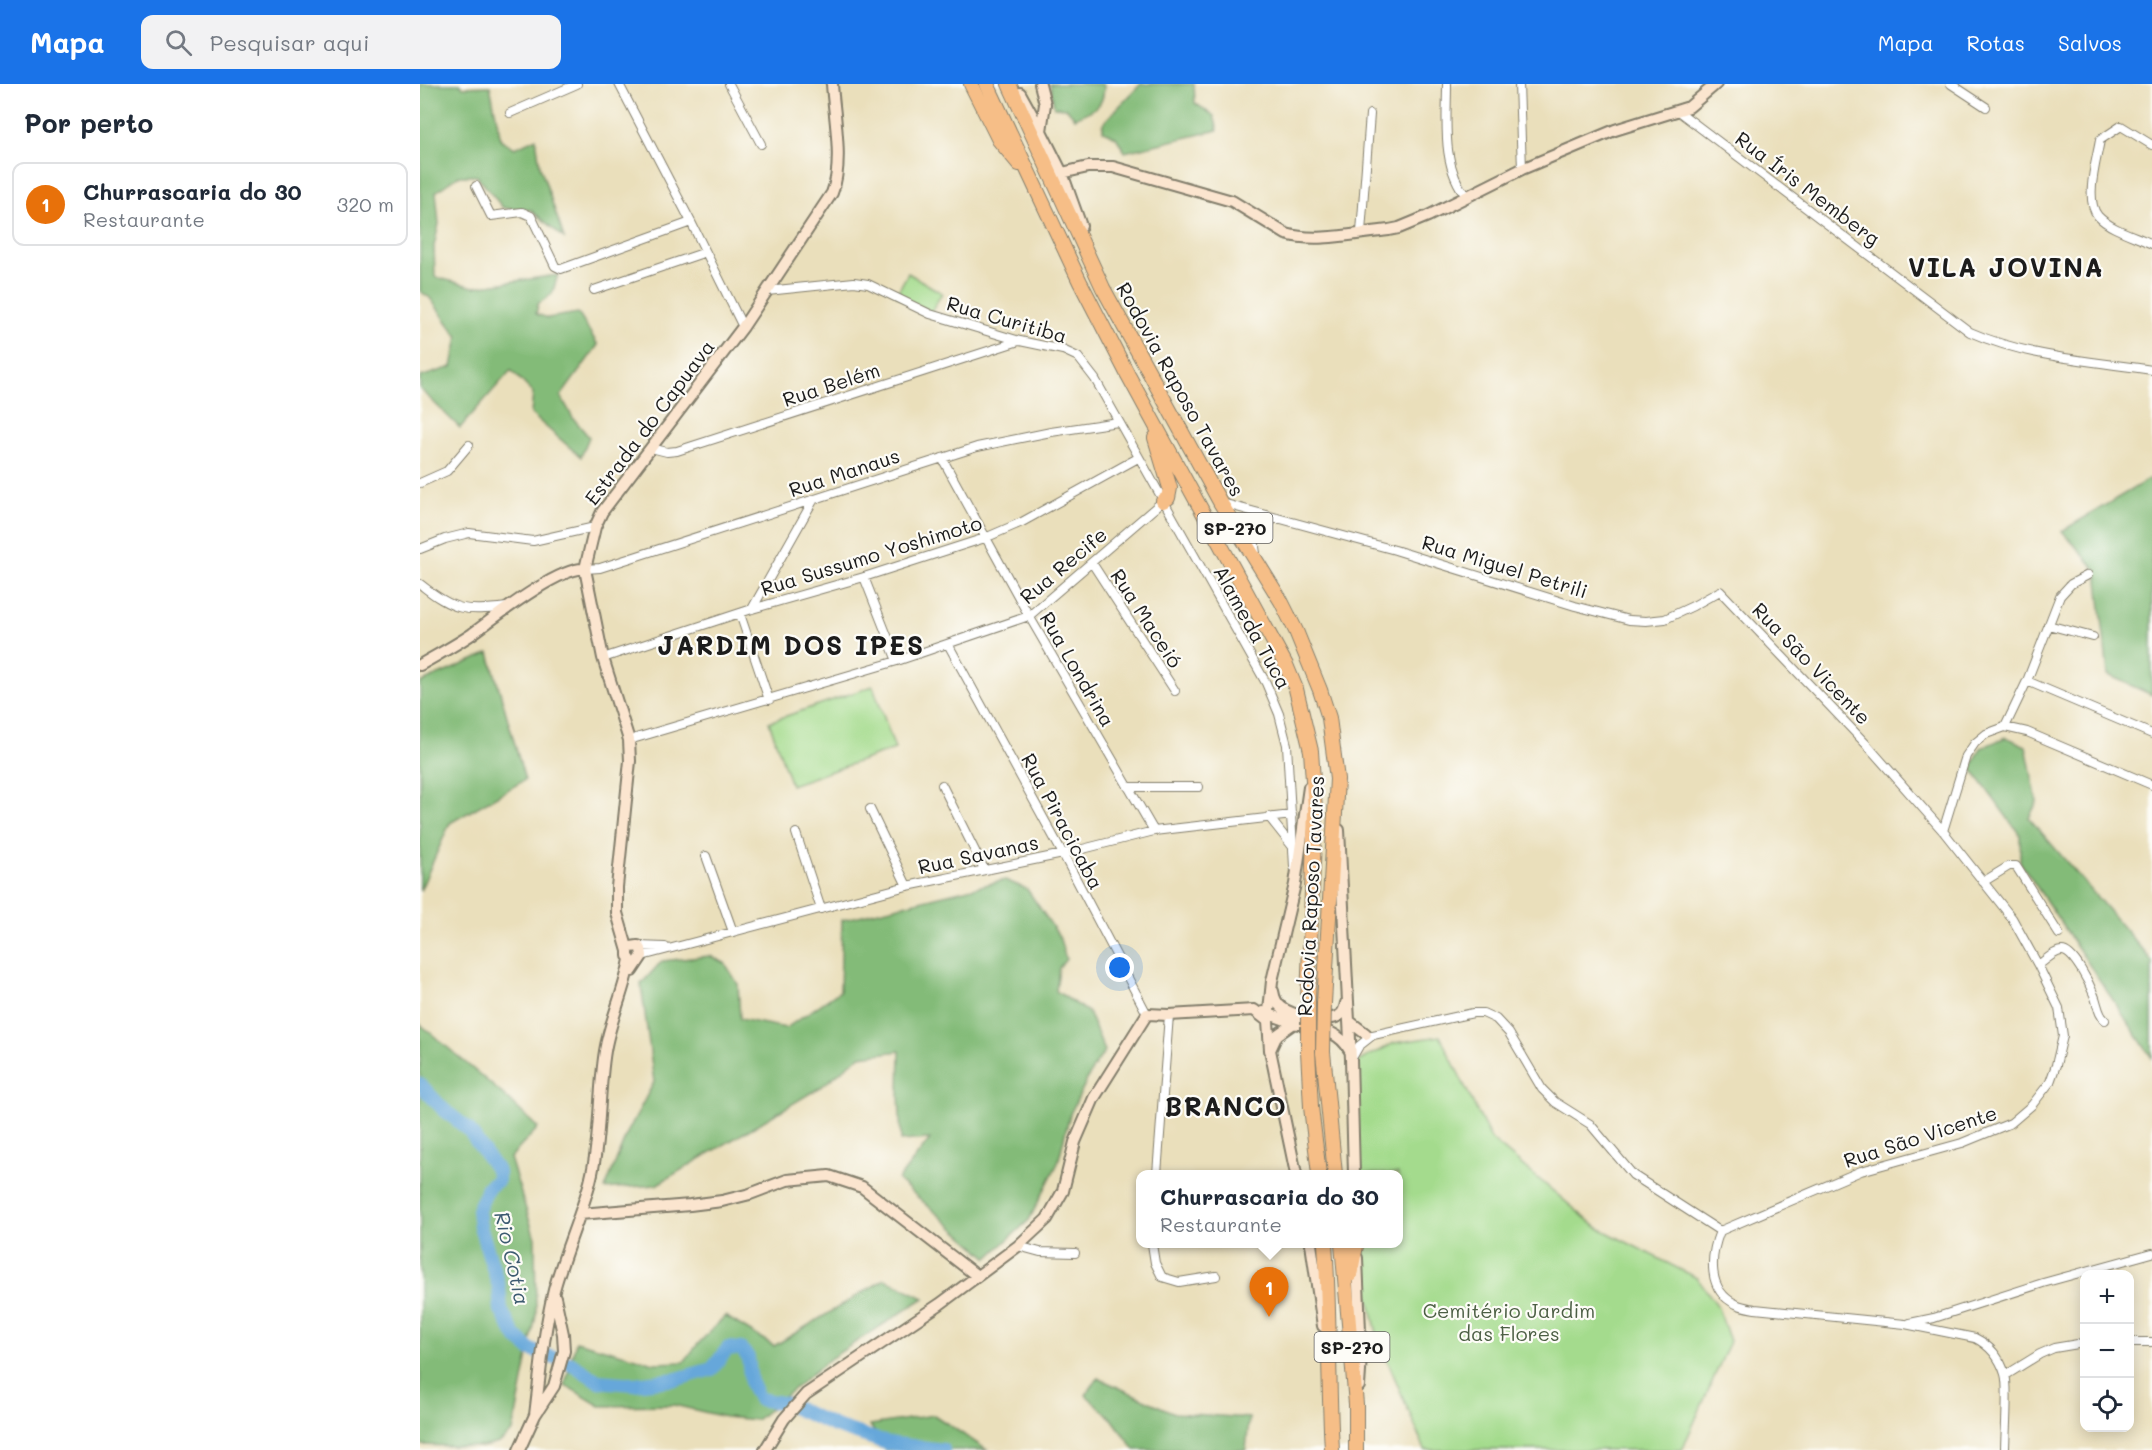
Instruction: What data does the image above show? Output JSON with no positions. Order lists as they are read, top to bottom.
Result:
{
  "streets": {
    "highway": ["Rodovia Raposo Tavares", "SP-270"],
    "street": [
      "Rua Íris Memberg",
      "Rua Curitiba",
      "Rua Belém",
      "Estrada do Capuava",
      "Rua Manaus",
      "Rua Sussumo Yoshimoto",
      "Rua Recife",
      "Rua Miguel Petrili",
      "Rua Maceió",
      "Alameda Tuca",
      "Rua São Vicente",
      "Rua Londrina",
      "Rua Piracicaba",
      "Rua Savanas"
    ]
  },
  "crossings": [
    ["Rua Curitiba", "Rua Belém"],
    ["Rua Curitiba", "Estrada do Capuava"],
    ["Rua Curitiba", "Rua Manaus"],
    ["Rua Curitiba", "Rua Sussumo Yoshimoto"],
    ["Rua Curitiba", "Rua Recife"],
    ["Rua Curitiba", "Alameda Tuca"],
    ["Rua Belém", "Estrada do Capuava"],
    ["Rodovia Raposo Tavares", "Rua Miguel Petrili"],
    ["Rodovia Raposo Tavares", "Alameda Tuca"],
    ["Estrada do Capuava", "Rua Manaus"],
    ["Estrada do Capuava", "Rua Sussumo Yoshimoto"],
    ["Estrada do Capuava", "Rua Recife"],
    ["Estrada do Capuava", "Rua Savanas"],
    ["Rua Manaus", "Rua Londrina"],
    ["Rua Sussumo Yoshimoto", "Rua Londrina"],
    ["Rua Recife", "Rua Maceió"],
    ["Rua Recife", "Alameda Tuca"],
    ["Rua Recife", "Rua Londrina"],
    ["Rua Recife", "Rua Piracicaba"],
    ["Rua Miguel Petrili", "Rua São Vicente"],
    ["Alameda Tuca", "Rua Savanas"],
    ["Rua Londrina", "Rua Savanas"],
    ["Rua Piracicaba", "Rua Savanas"]
  ],
  "districts": ["VILA JOVINA", "JARDIM DOS IPES", "BRANCO"],
  "water": ["Rio Cotia"],
  "parks": ["Cemitério Jardim das Flores"],
  "page": {
    "header": "Mapa",
    "search": "Pesquisar aqui",
    "nav": ["Mapa", "Rotas", "Salvos"],
    "heading": "Por perto",
    "list": [
      {
        "mark": "1",
        "name": "Churrascaria do 30",
        "note": "Restaurante",
        "value": "320 m"
      }
    ],
    "popup": ["Churrascaria do 30", "Restaurante"],
    "pins": "1",
    "map_buttons": ["+", "−"]
  }
}
